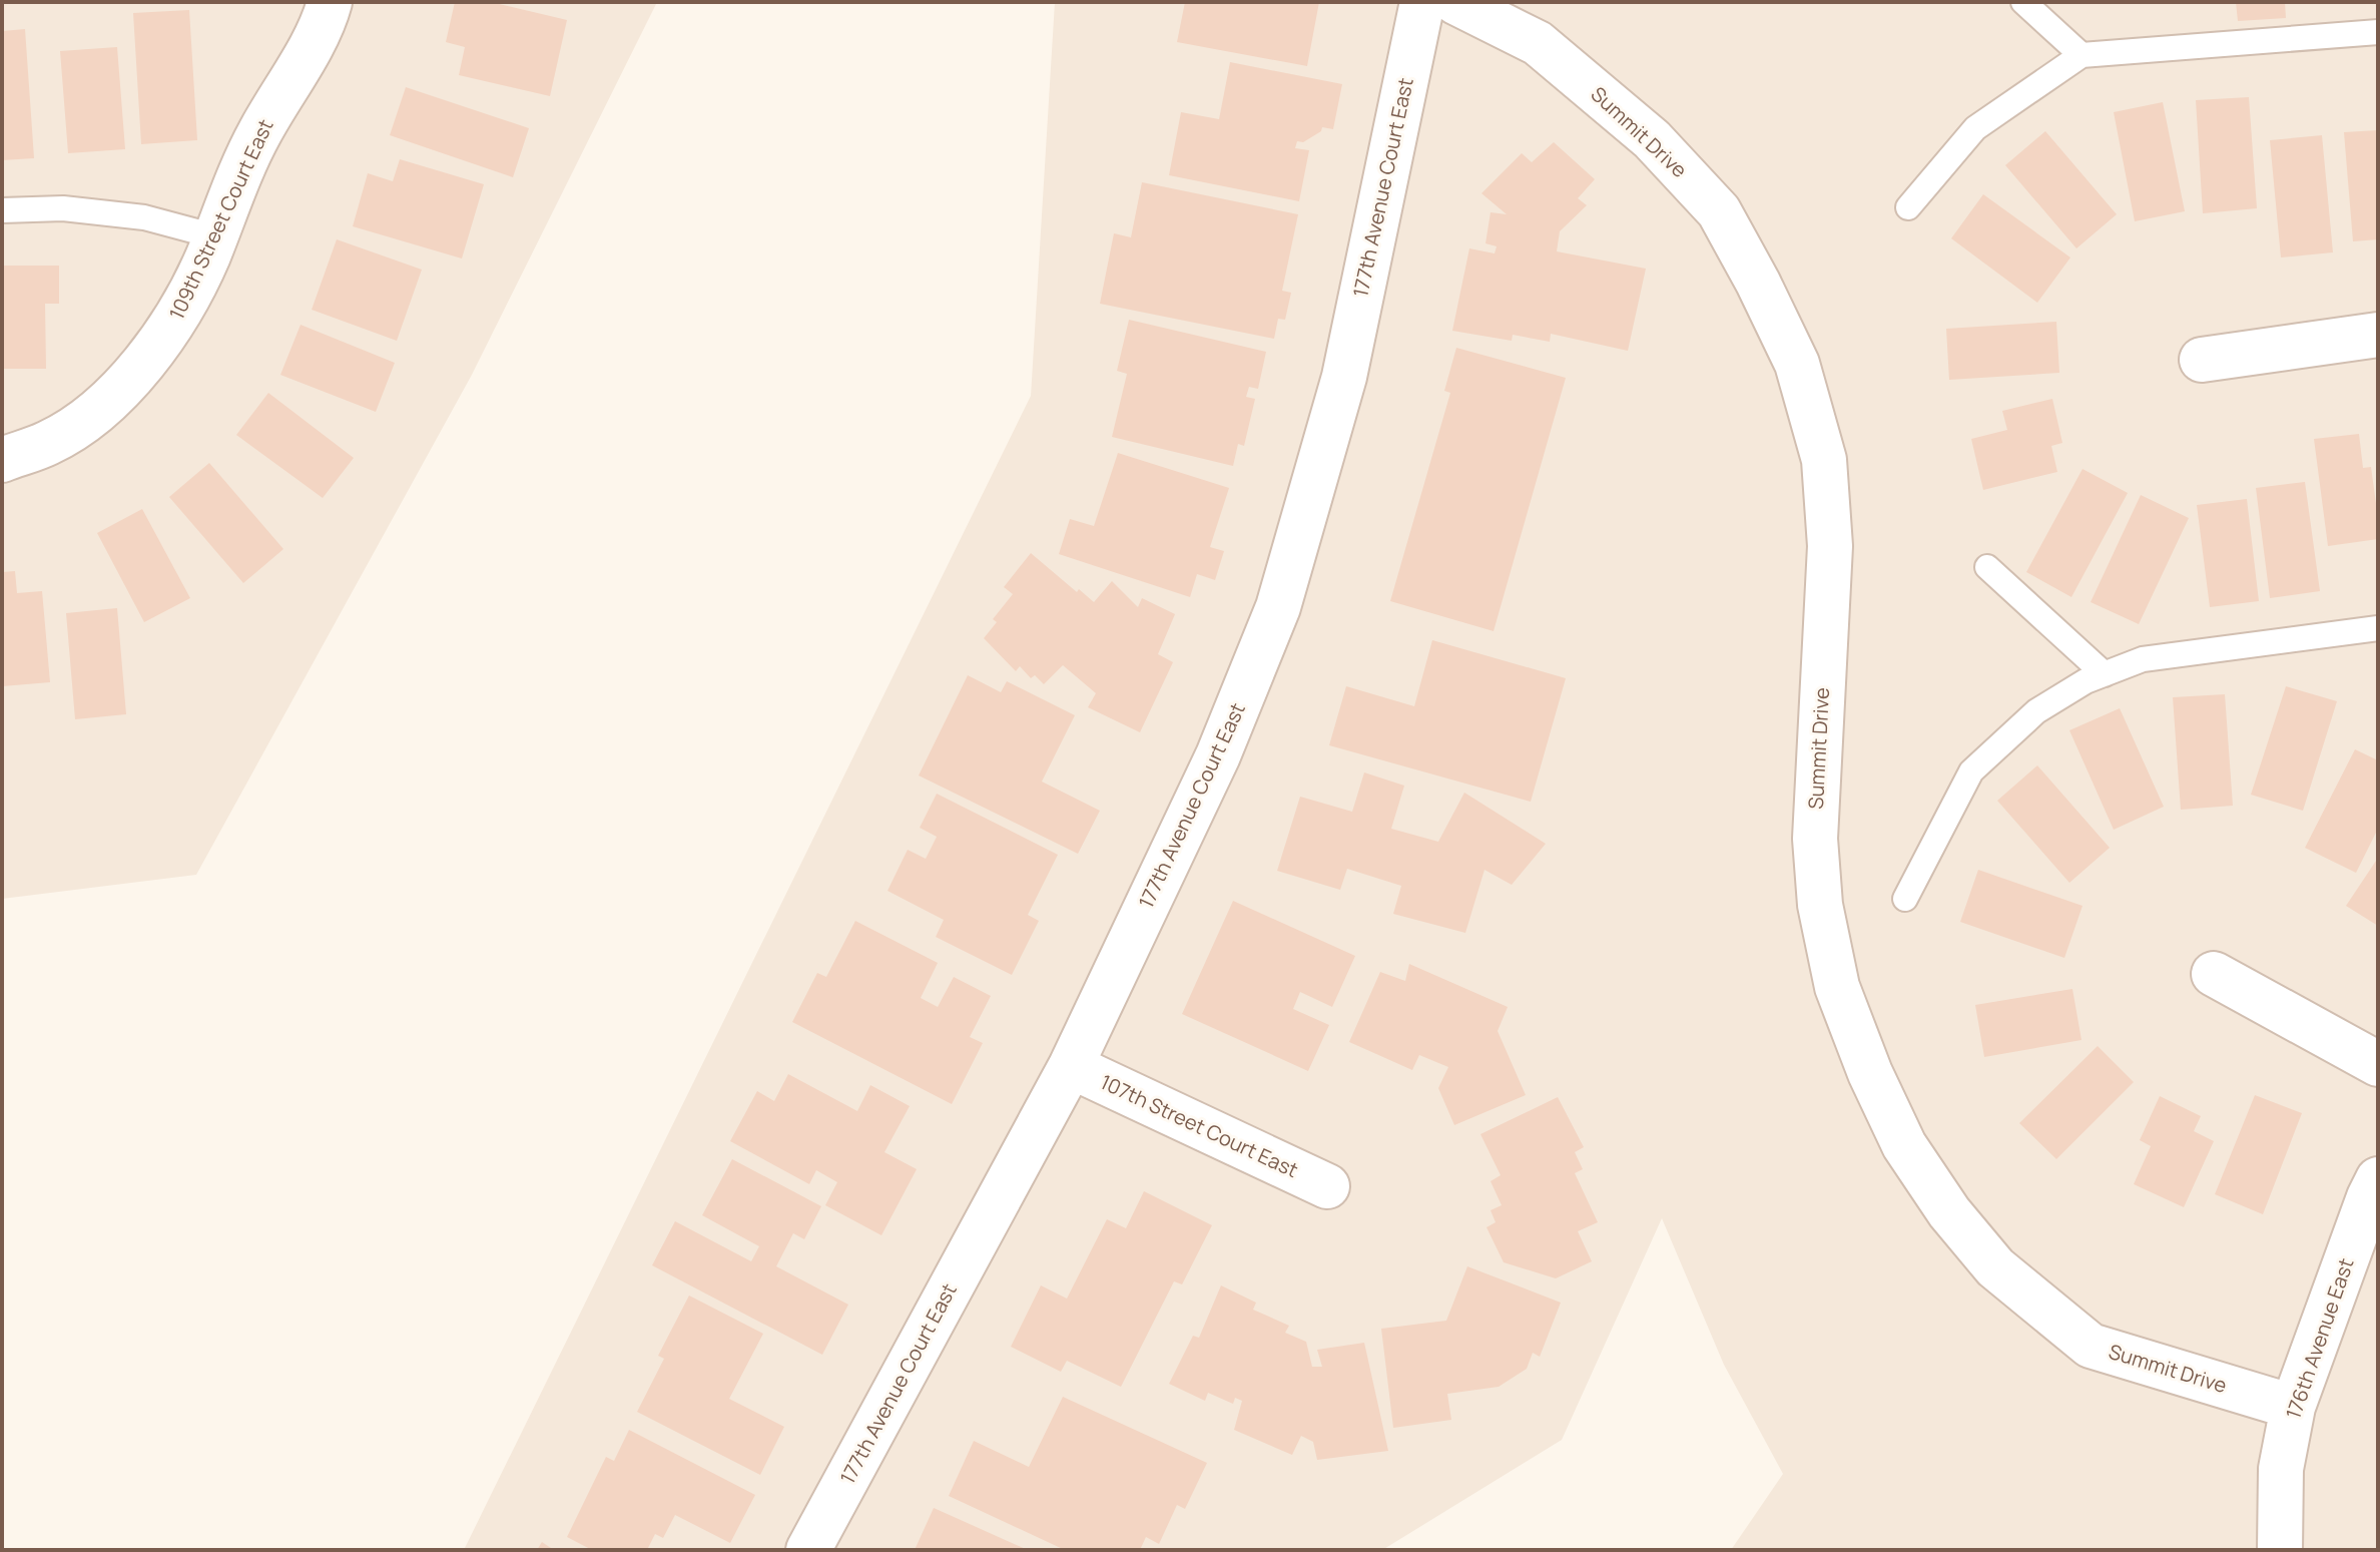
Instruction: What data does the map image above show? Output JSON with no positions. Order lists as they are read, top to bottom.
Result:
{
  "streets": {
    "street": [
      "Summit Drive",
      "177th Avenue Court East",
      "109th Street Court East",
      "107th Street Court East",
      "176th Avenue East"
    ]
  },
  "crossings": [
    ["Summit Drive", "176th Avenue East"],
    ["177th Avenue Court East", "107th Street Court East"]
  ]
}
